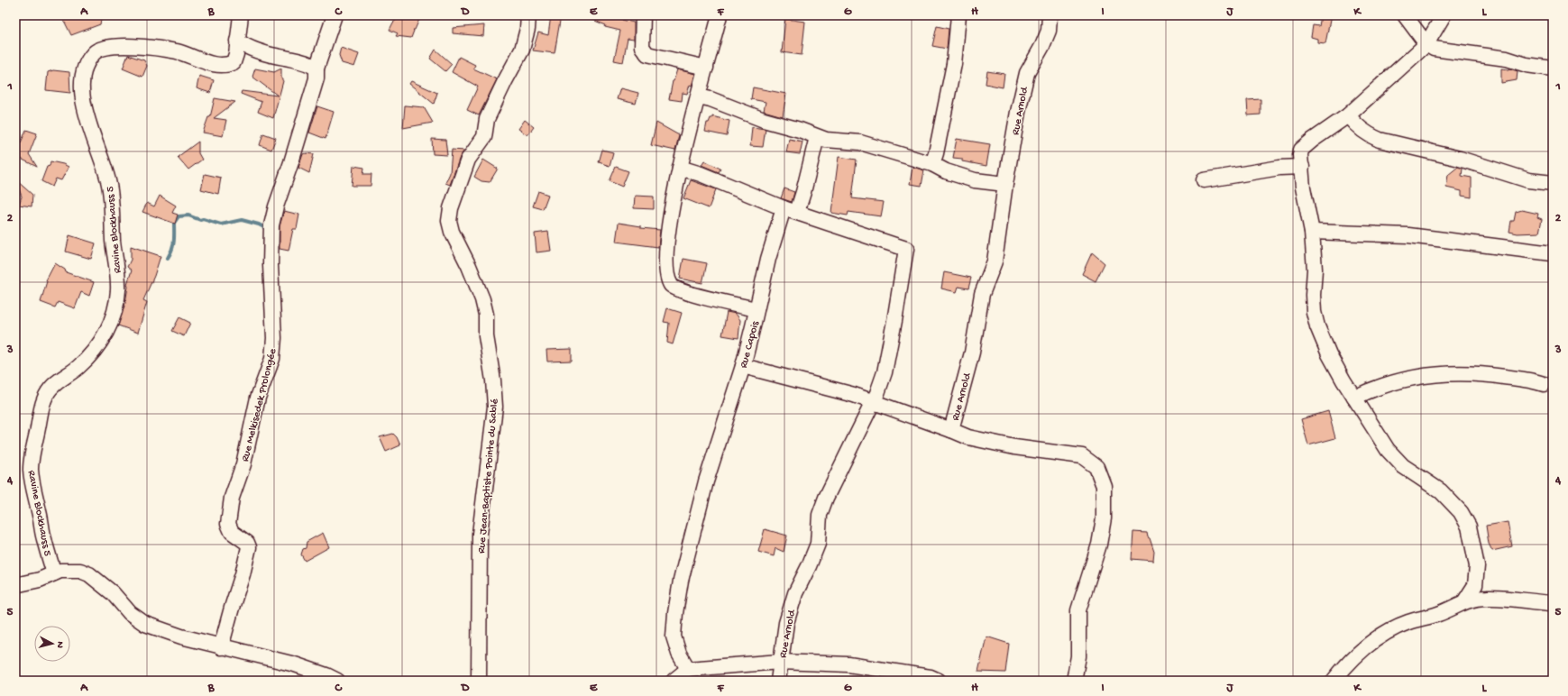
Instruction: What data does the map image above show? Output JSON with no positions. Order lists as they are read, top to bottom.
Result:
{
  "streets": {
    "street": [
      "Rue Arnold",
      "Ravine Blockhauss 5",
      "Rue Capois",
      "Rue Melkisedek Prolongée",
      "Rue Jean-Baptiste Pointe du Sablé"
    ]
  },
  "north": "right",
  "grid": {
    "columns": [
      "A",
      "B",
      "C",
      "D",
      "E",
      "F",
      "G",
      "H",
      "I",
      "J",
      "K",
      "L"
    ],
    "rows": [
      "1",
      "2",
      "3",
      "4",
      "5"
    ]
  }
}
